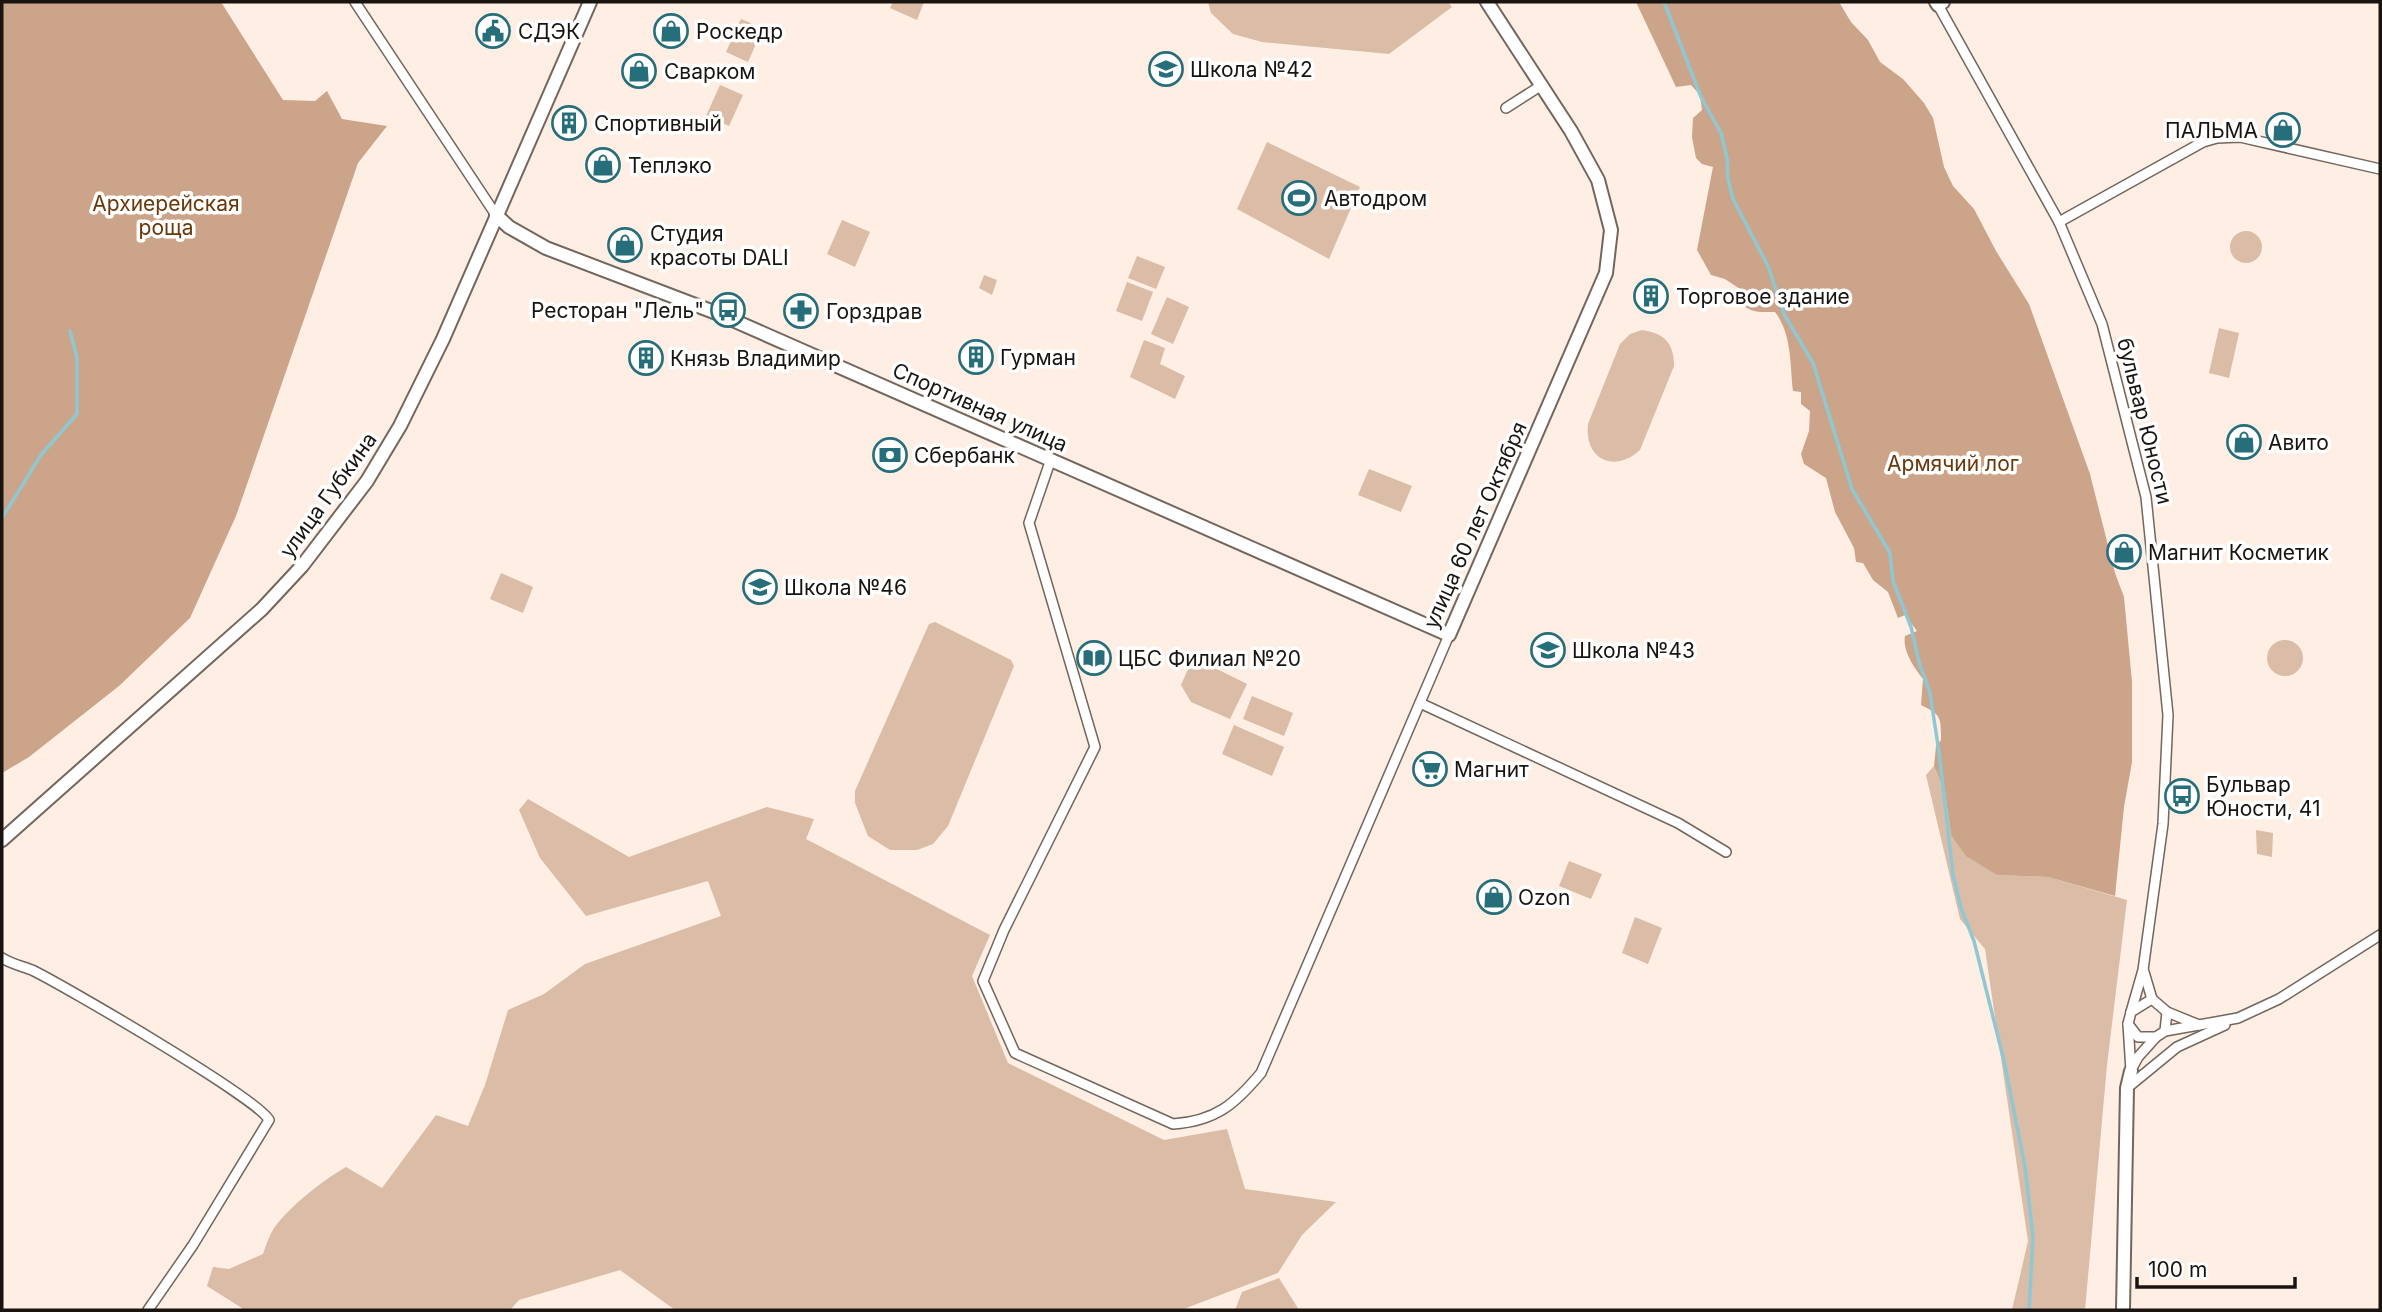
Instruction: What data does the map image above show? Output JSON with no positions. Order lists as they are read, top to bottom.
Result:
{
  "streets": {
    "street": [
      "Спортивная улица",
      "бульвар Юности",
      "улица Губкина",
      "улица 60 лет Октября"
    ]
  },
  "crossings": [
    ["Спортивная улица", "улица Губкина"],
    ["Спортивная улица", "улица 60 лет Октября"]
  ],
  "parks": ["Архиерейская роща", "Армячий лог"],
  "places": {
    "public building": ["СДЭК"],
    "shop": [
      "Роскедр",
      "Сварком",
      "ПАЛЬМА",
      "Теплэко",
      "Студия красоты DALI",
      "Авито",
      "Магнит Косметик",
      "Ozon"
    ],
    "school or university": ["Школа №42", "Школа №46", "Школа №43"],
    "building": [
      "Спортивный",
      "Торговое здание",
      "Гурман",
      "Князь Владимир"
    ],
    "sports": ["Автодром"],
    "bus stop": ["Ресторан \"Лель\"", "Бульвар Юности, 41"],
    "pharmacy": ["Горздрав"],
    "bank": ["Сбербанк"],
    "library": ["ЦБС Филиал №20"],
    "supermarket": ["Магнит"]
  },
  "scale_bar": "100 m"
}
